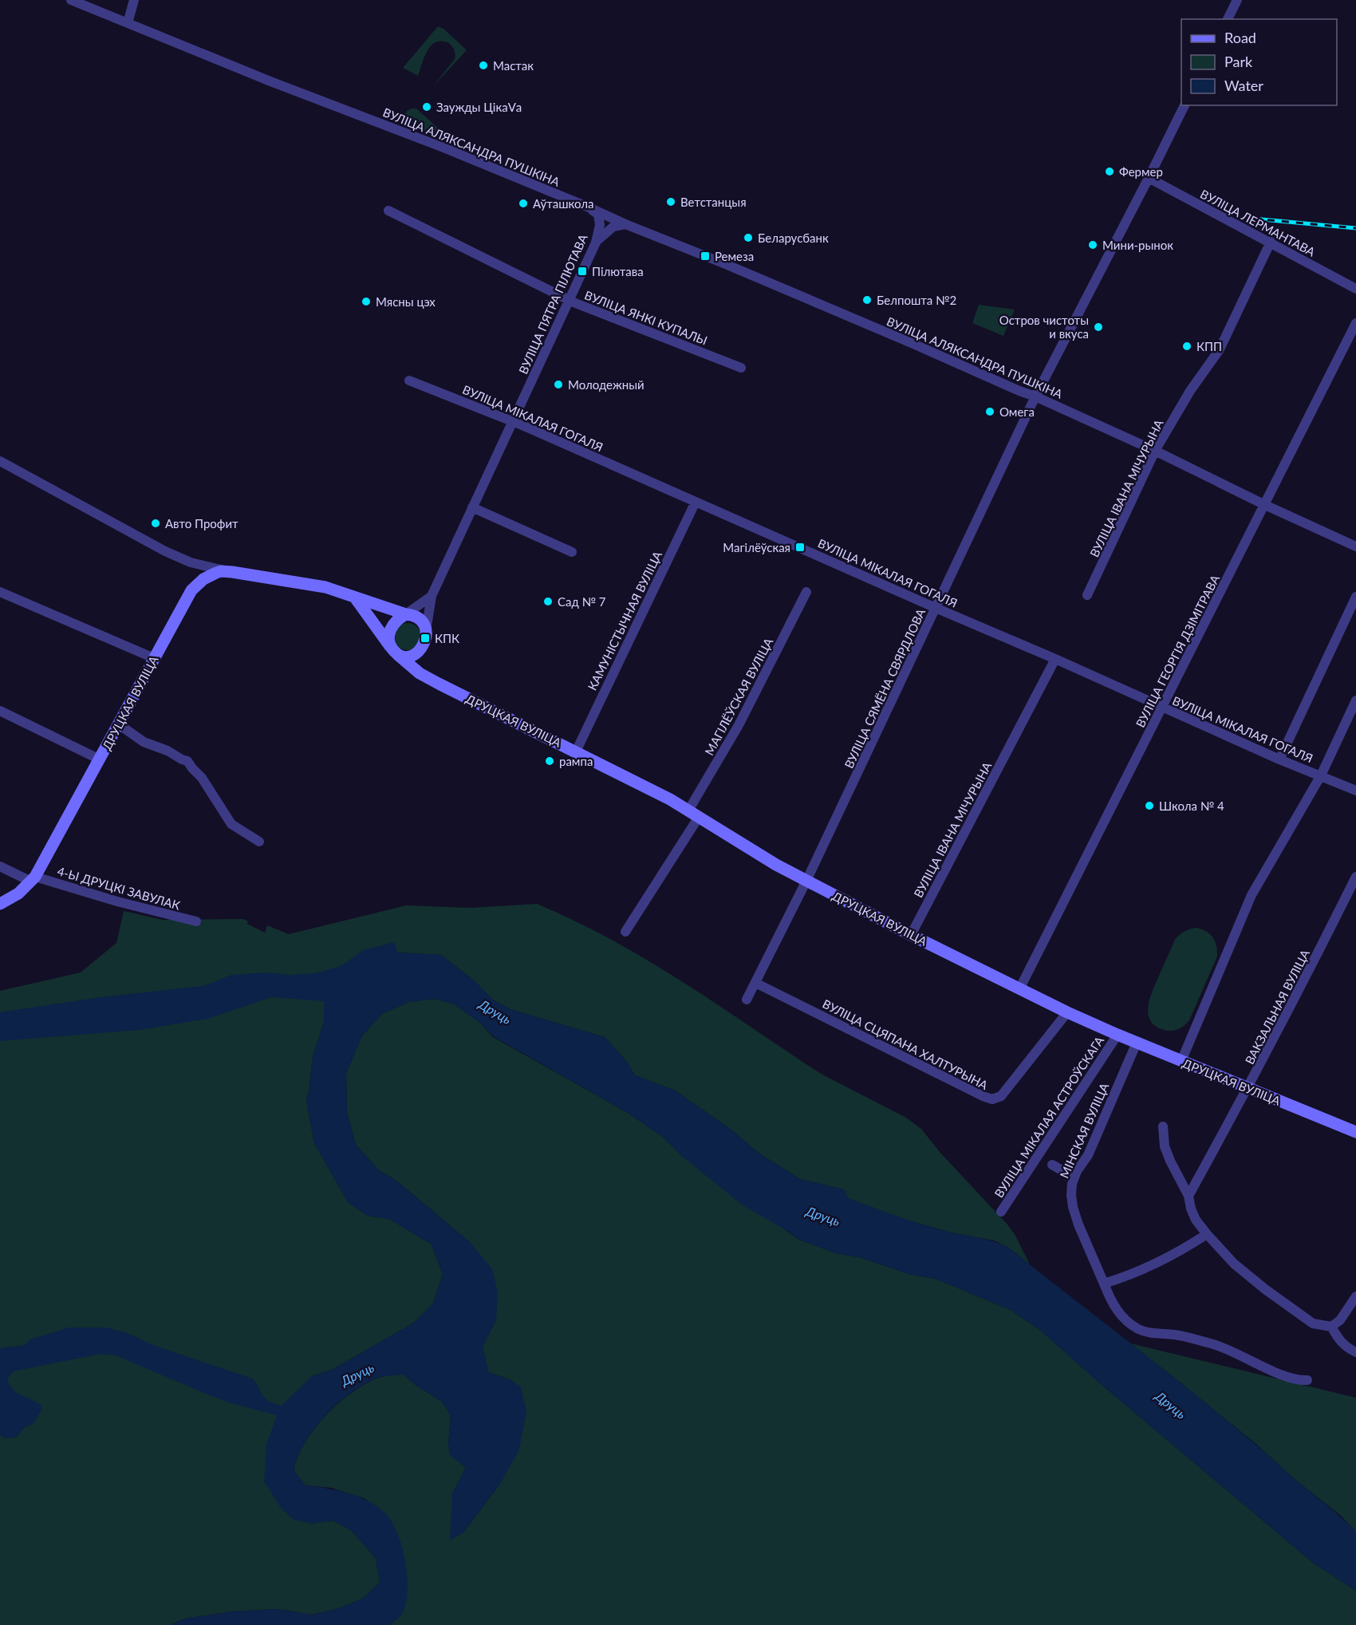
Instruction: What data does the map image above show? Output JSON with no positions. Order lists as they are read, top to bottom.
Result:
{
  "streets": {
    "main road": ["ДРУЦКАЯ ВУЛІЦА"],
    "street": [
      "ВУЛІЦА АЛЯКСАНДРА ПУШКІНА",
      "ВУЛІЦА ЛЕРМАНТАВА",
      "ВУЛІЦА ПЯТРА ПІЛЮТАВА",
      "ВУЛІЦА ЯНКІ КУПАЛЫ",
      "ВУЛІЦА МІКАЛАЯ ГОГАЛЯ",
      "ВУЛІЦА ІВАНА МІЧУРЫНА",
      "КАМУНІСТЫЧНАЯ ВУЛІЦА",
      "ВУЛІЦА ГЕОРГІЯ ДЗІМІТРАВА",
      "ВУЛІЦА СЯМЁНА СВЯРДЛОВА",
      "МАГІЛЁЎСКАЯ ВУЛІЦА",
      "4-Ы ДРУЦКІ ЗАВУЛАК",
      "ВАКЗАЛЬНАЯ ВУЛІЦА",
      "ВУЛІЦА СЦЯПАНА ХАЛТУРЫНА",
      "ВУЛІЦА МІКАЛАЯ АСТРОЎСКАГА",
      "МІНСКАЯ ВУЛІЦА"
    ]
  },
  "crossings": [
    ["ВУЛІЦА АЛЯКСАНДРА ПУШКІНА", "ВУЛІЦА ПЯТРА ПІЛЮТАВА"],
    ["ВУЛІЦА АЛЯКСАНДРА ПУШКІНА", "ВУЛІЦА ІВАНА МІЧУРЫНА"],
    ["ВУЛІЦА АЛЯКСАНДРА ПУШКІНА", "ВУЛІЦА ГЕОРГІЯ ДЗІМІТРАВА"],
    ["ВУЛІЦА АЛЯКСАНДРА ПУШКІНА", "ВУЛІЦА СЯМЁНА СВЯРДЛОВА"],
    ["ВУЛІЦА ЛЕРМАНТАВА", "ВУЛІЦА ІВАНА МІЧУРЫНА"],
    ["ВУЛІЦА ЛЕРМАНТАВА", "ВУЛІЦА СЯМЁНА СВЯРДЛОВА"],
    ["ВУЛІЦА ПЯТРА ПІЛЮТАВА", "ВУЛІЦА ЯНКІ КУПАЛЫ"],
    ["ВУЛІЦА ПЯТРА ПІЛЮТАВА", "ВУЛІЦА МІКАЛАЯ ГОГАЛЯ"],
    ["ВУЛІЦА ПЯТРА ПІЛЮТАВА", "ДРУЦКАЯ ВУЛІЦА"],
    ["ВУЛІЦА МІКАЛАЯ ГОГАЛЯ", "ВУЛІЦА ІВАНА МІЧУРЫНА"],
    ["ВУЛІЦА МІКАЛАЯ ГОГАЛЯ", "КАМУНІСТЫЧНАЯ ВУЛІЦА"],
    ["ВУЛІЦА МІКАЛАЯ ГОГАЛЯ", "ВУЛІЦА ГЕОРГІЯ ДЗІМІТРАВА"],
    ["ВУЛІЦА МІКАЛАЯ ГОГАЛЯ", "ВУЛІЦА СЯМЁНА СВЯРДЛОВА"],
    ["ВУЛІЦА ІВАНА МІЧУРЫНА", "ДРУЦКАЯ ВУЛІЦА"],
    ["КАМУНІСТЫЧНАЯ ВУЛІЦА", "ДРУЦКАЯ ВУЛІЦА"],
    ["ВУЛІЦА ГЕОРГІЯ ДЗІМІТРАВА", "ДРУЦКАЯ ВУЛІЦА"],
    ["ВУЛІЦА СЯМЁНА СВЯРДЛОВА", "ДРУЦКАЯ ВУЛІЦА"],
    ["ВУЛІЦА СЯМЁНА СВЯРДЛОВА", "ВУЛІЦА СЦЯПАНА ХАЛТУРЫНА"],
    ["МАГІЛЁЎСКАЯ ВУЛІЦА", "ДРУЦКАЯ ВУЛІЦА"],
    ["ДРУЦКАЯ ВУЛІЦА", "4-Ы ДРУЦКІ ЗАВУЛАК"],
    ["ДРУЦКАЯ ВУЛІЦА", "ВАКЗАЛЬНАЯ ВУЛІЦА"],
    ["ДРУЦКАЯ ВУЛІЦА", "ВУЛІЦА СЦЯПАНА ХАЛТУРЫНА"],
    ["ДРУЦКАЯ ВУЛІЦА", "ВУЛІЦА МІКАЛАЯ АСТРОЎСКАГА"],
    ["ДРУЦКАЯ ВУЛІЦА", "МІНСКАЯ ВУЛІЦА"]
  ],
  "water": ["Друць"],
  "places": {
    "other": [
      "Мастак",
      "Заужды ЦікаVа",
      "Фермер",
      "Ветстанцыя",
      "Аўташкола",
      "Беларусбанк",
      "Мини-рынок",
      "Белпошта №2",
      "Мясны цэх",
      "Остров чистоты и вкуса",
      "КПП",
      "Молодежный",
      "Омега",
      "Авто Профит",
      "Сад № 7",
      "рампа",
      "Школа № 4"
    ],
    "transit": [
      "Ремеза",
      "Пілютава",
      "Магілёўская",
      "КПК"
    ]
  },
  "legend": ["Road", "Park", "Water"]
}
